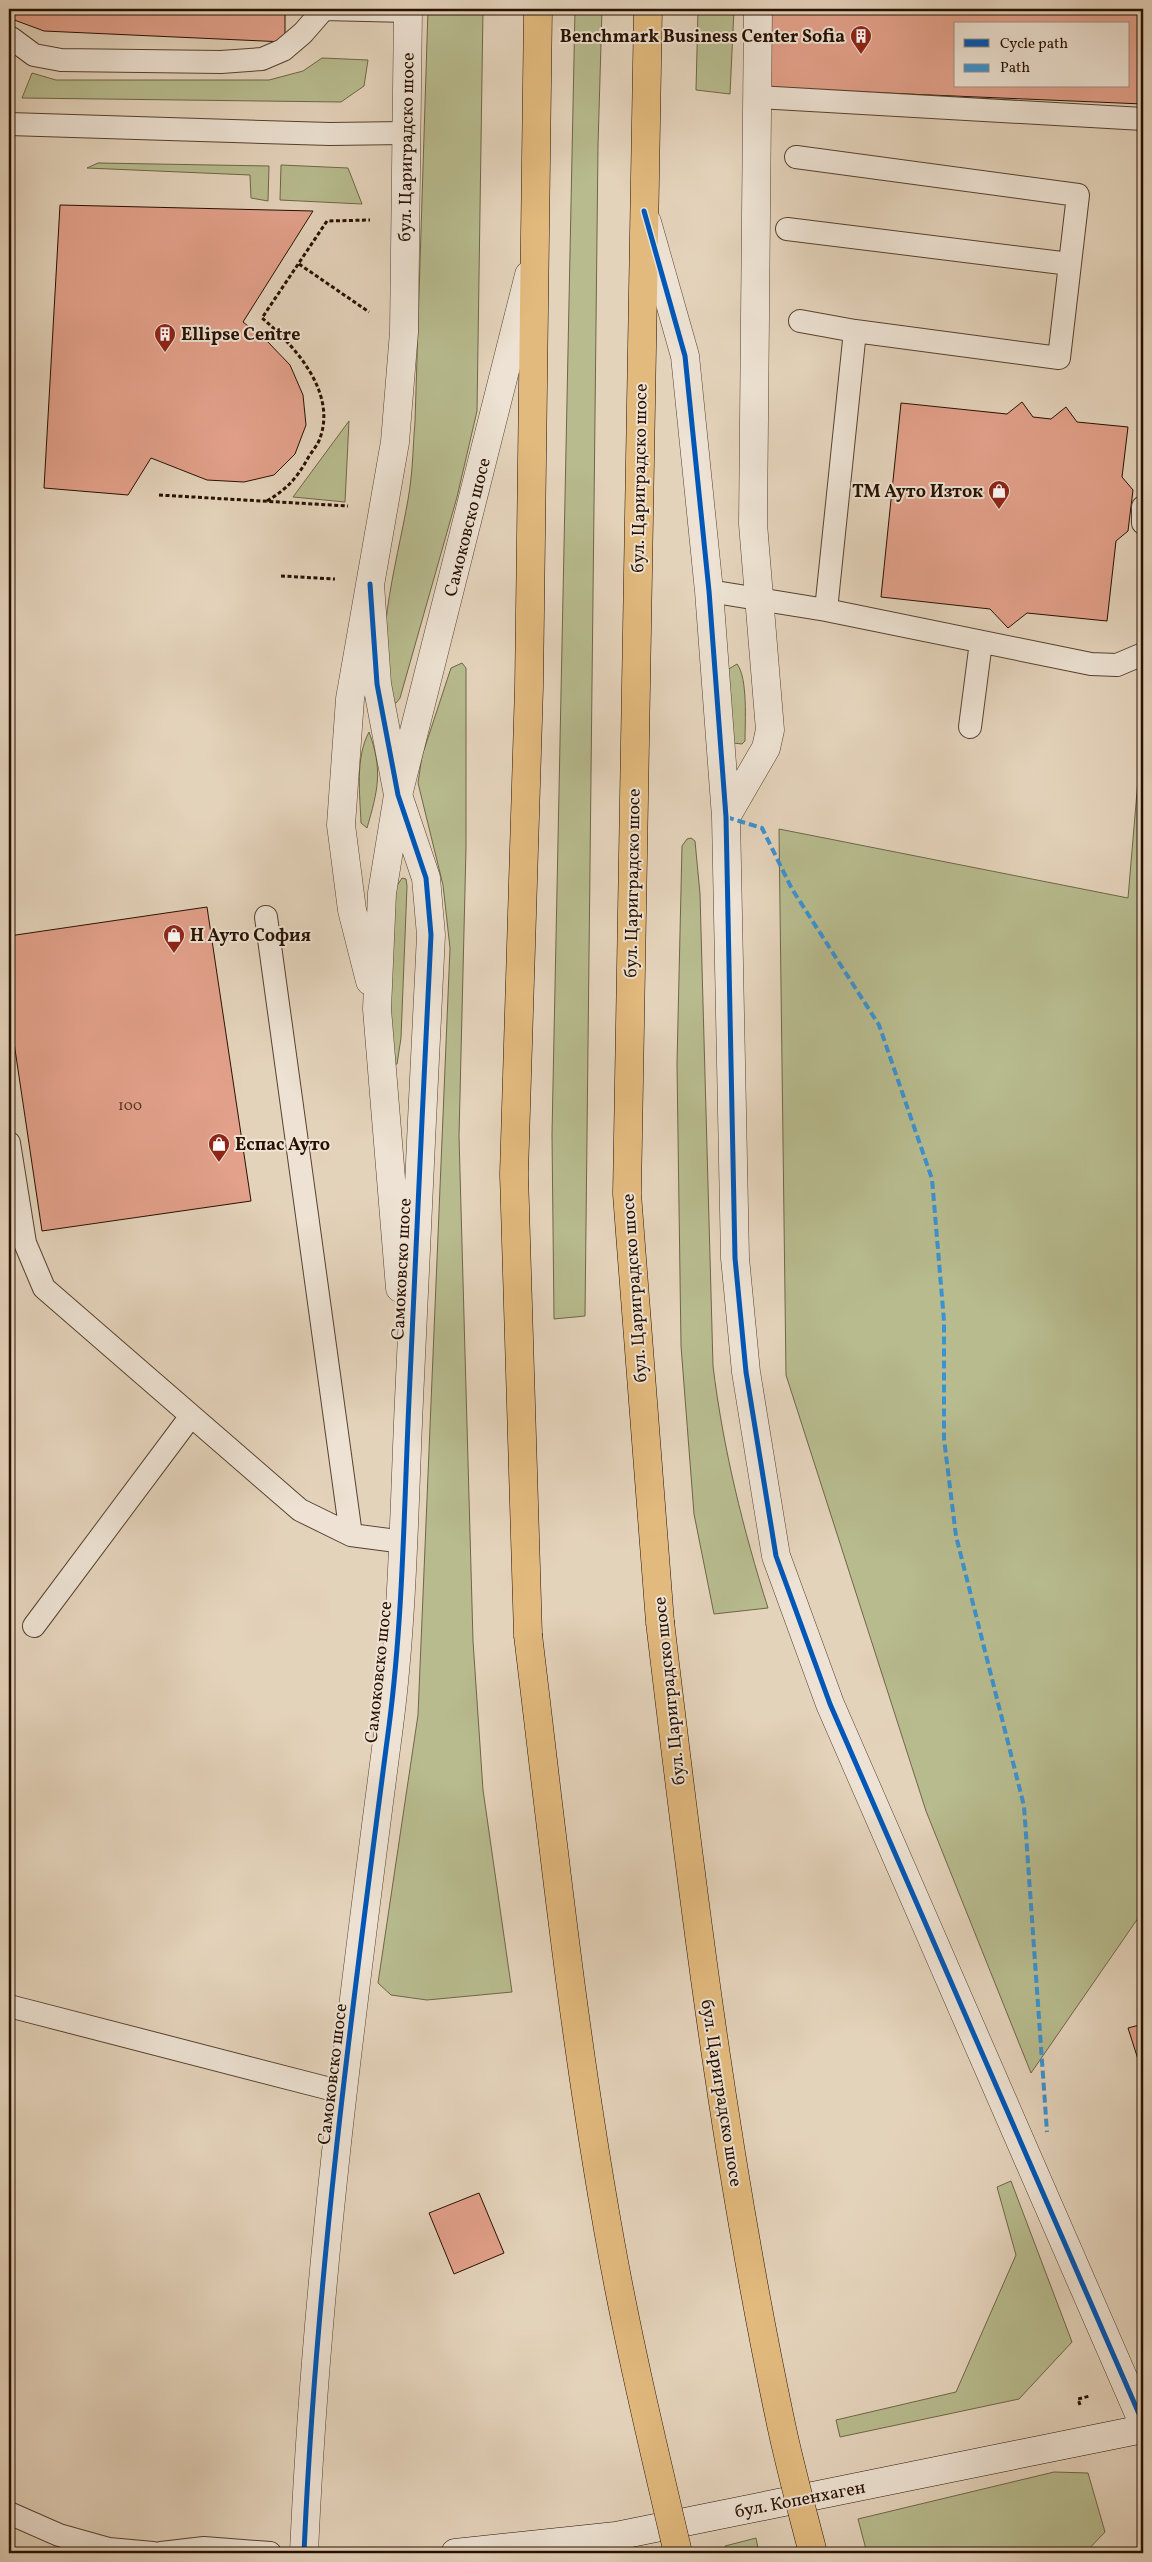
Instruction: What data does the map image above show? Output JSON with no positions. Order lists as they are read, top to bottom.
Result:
{
  "streets": {
    "highway": ["бул. Цариградско шосе"],
    "street": ["Самоковско шосе", "бул. Копенхаген"]
  },
  "crossings": [
    ["бул. Цариградско шосе", "Самоковско шосе"]
  ],
  "places": {
    "building": ["Benchmark Business Center Sofia", "Ellipse Centre"],
    "shop": ["ТМ Ауто Изток", "Н Ауто София", "Еспас Ауто"]
  },
  "house_numbers": ["100"],
  "legend": ["Cycle path", "Path"]
}
